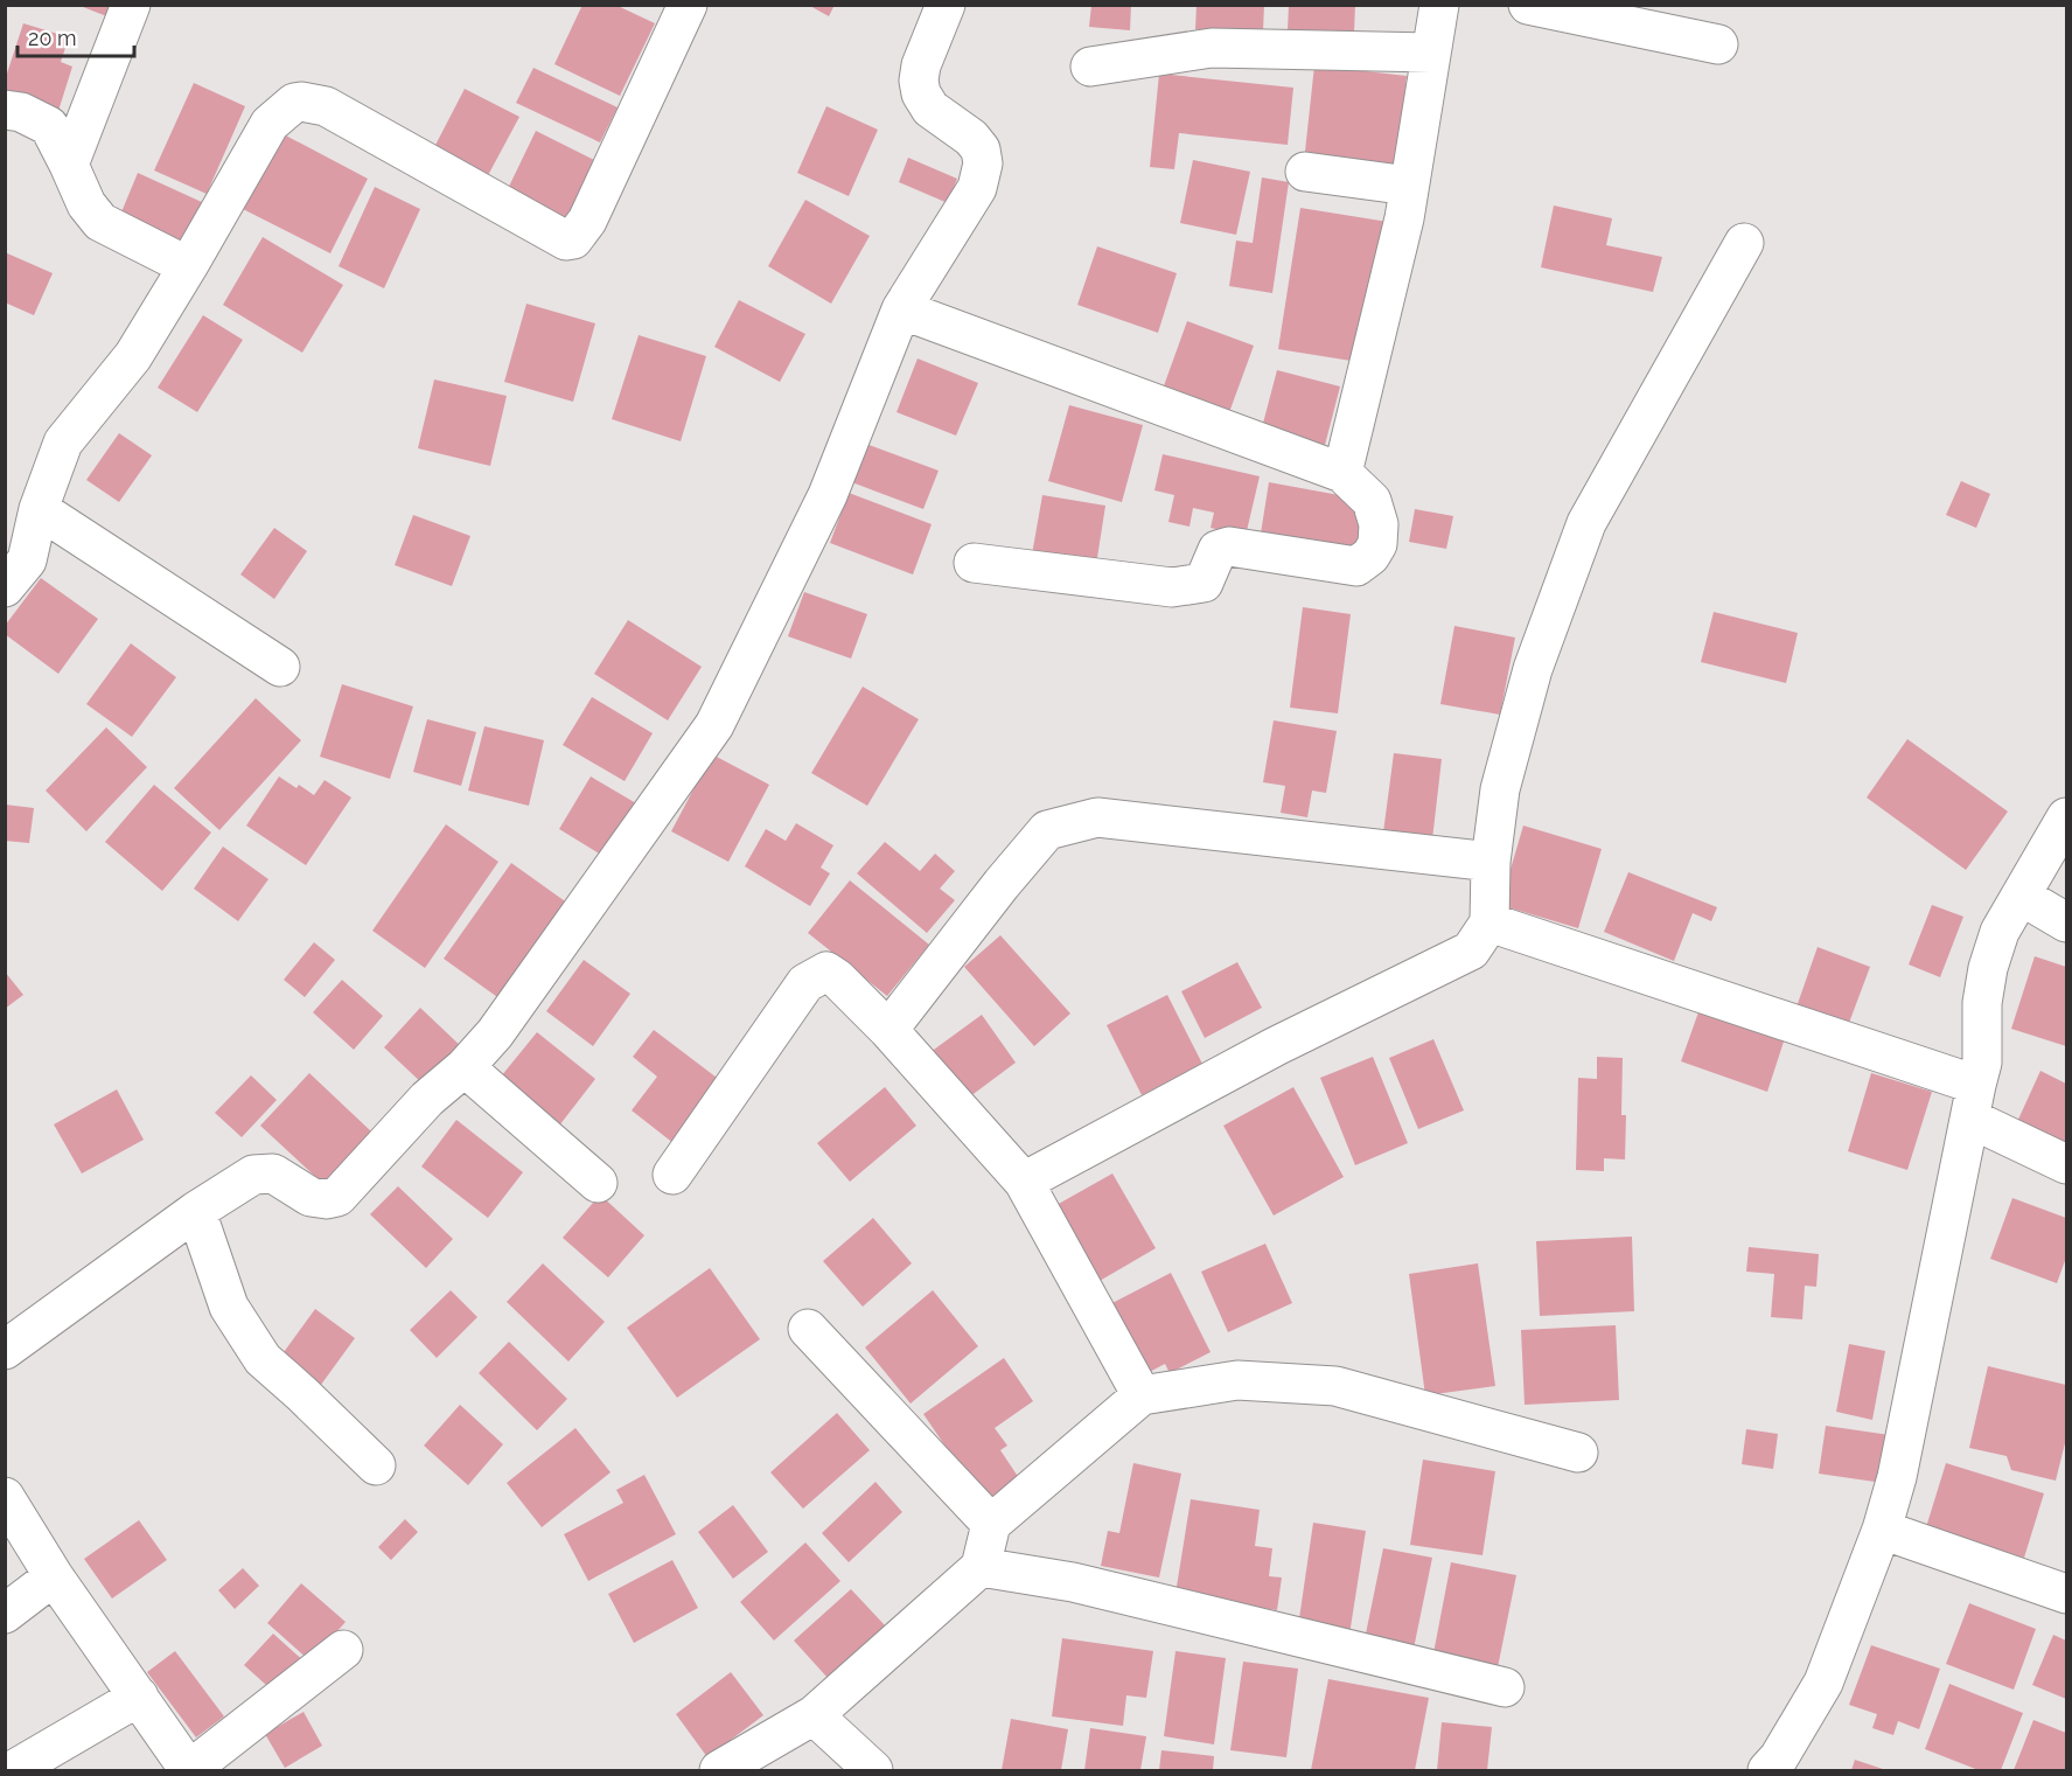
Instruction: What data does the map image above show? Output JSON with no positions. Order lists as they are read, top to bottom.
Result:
{
  "scale_bar": "20 m"
}
